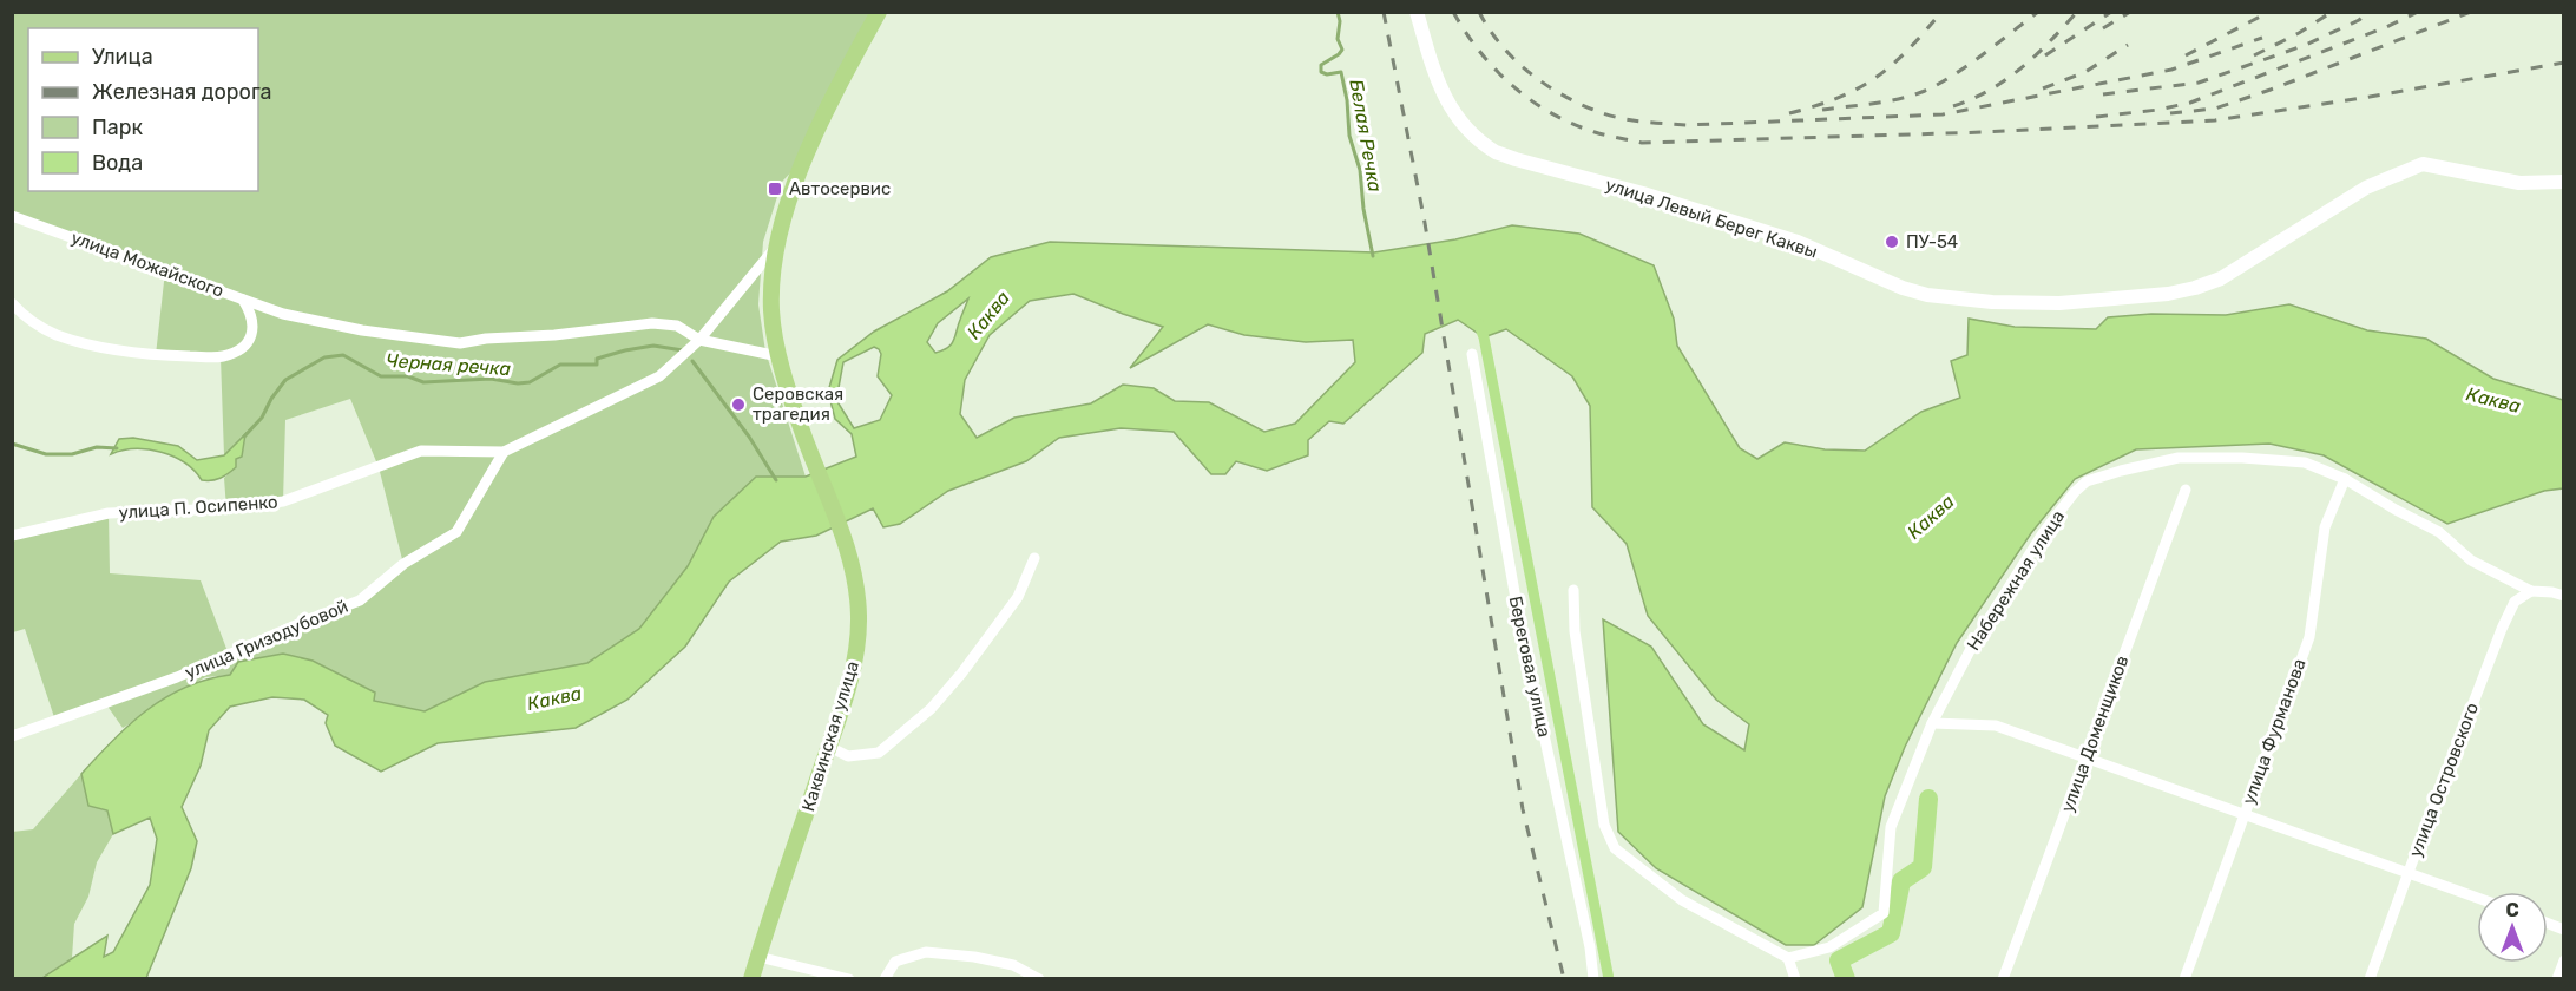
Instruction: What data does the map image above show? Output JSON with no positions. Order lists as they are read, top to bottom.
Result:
{
  "streets": {
    "main road": ["улица Левый Берег Каквы", "Каквинская улица"],
    "street": [
      "улица Можайского",
      "улица П. Осипенко",
      "Набережная улица",
      "улица Гризодубовой",
      "Береговая улица",
      "улица Фурманова",
      "улица Доменщиков",
      "улица Островского"
    ]
  },
  "crossings": [
    ["улица Можайского", "Каквинская улица"],
    ["улица П. Осипенко", "улица Гризодубовой"],
    ["Набережная улица", "улица Фурманова"],
    ["Набережная улица", "улица Островского"]
  ],
  "water": ["Белая Речка", "Каква", "Черная речка"],
  "places": {
    "transit": ["Автосервис"],
    "other": ["ПУ-54", "Серовская трагедия"]
  },
  "legend": [
    "Улица",
    "Железная дорога",
    "Парк",
    "Вода"
  ],
  "north": "top"
}
